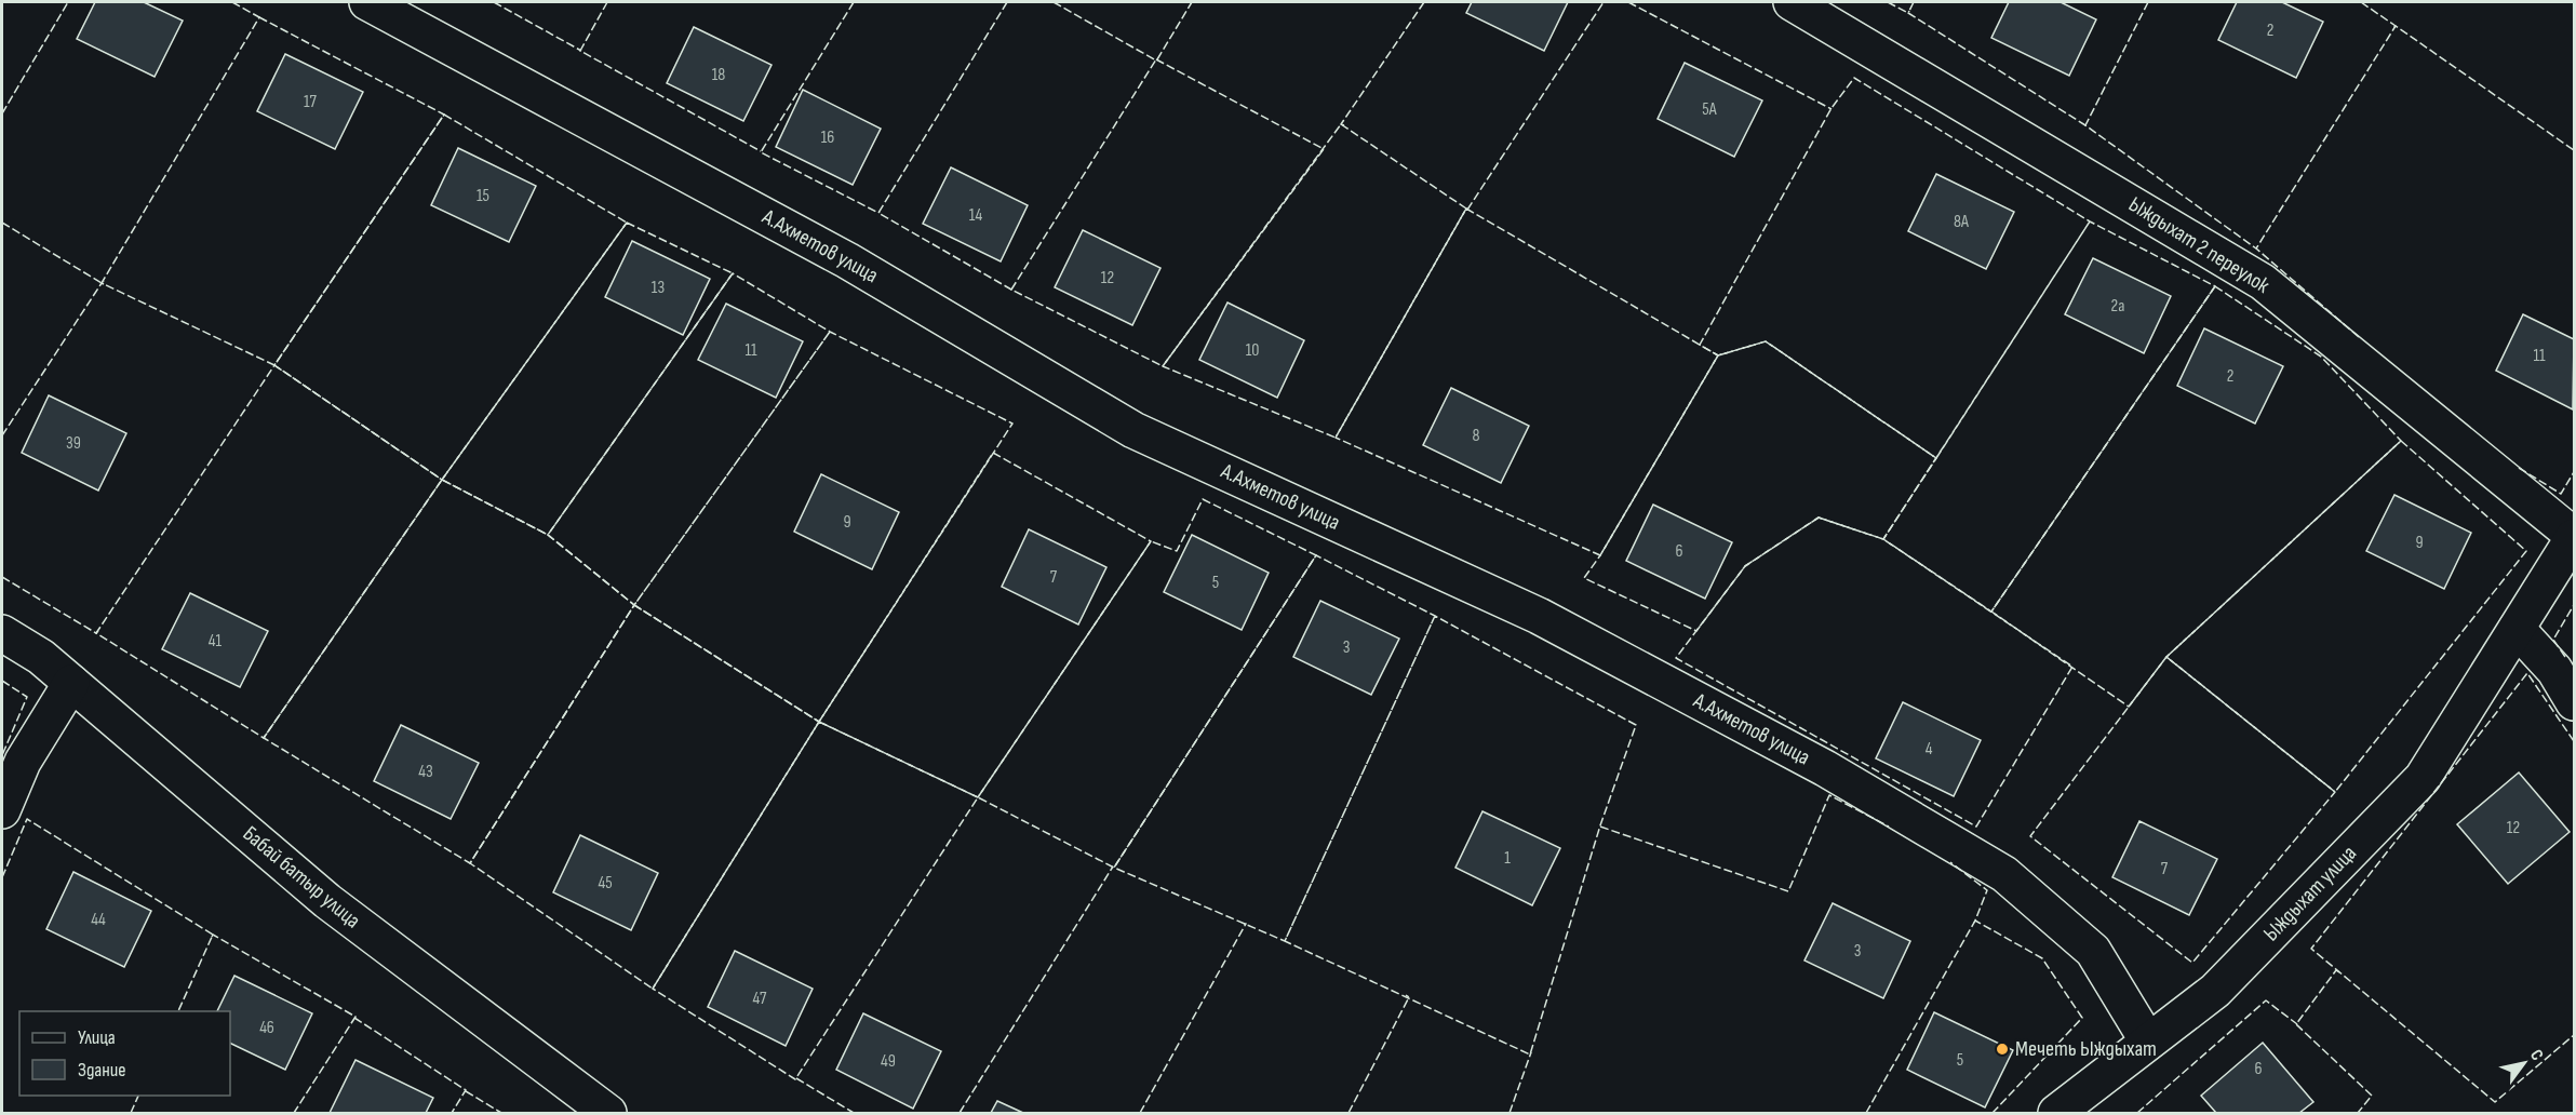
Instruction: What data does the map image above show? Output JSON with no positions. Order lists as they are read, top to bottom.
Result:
{
  "streets": {
    "street": [
      "Ыждыхат 2 переулок",
      "А.Ахметов улица",
      "Бабай батыр улица",
      "Ыждыхат улица"
    ]
  },
  "crossings": [
    ["Ыждыхат 2 переулок", "Ыждыхат улица"],
    ["А.Ахметов улица", "Ыждыхат улица"]
  ],
  "places": ["Мечеть Ыждыхат"],
  "house_numbers": [
    "2",
    "18",
    "17",
    "5A",
    "16",
    "15",
    "14",
    "8A",
    "12",
    "13",
    "2a",
    "11",
    "10",
    "11",
    "2",
    "8",
    "39",
    "9",
    "9",
    "6",
    "7",
    "5",
    "41",
    "3",
    "4",
    "43",
    "12",
    "1",
    "7",
    "45",
    "44",
    "3",
    "47",
    "46",
    "5",
    "49",
    "6"
  ],
  "legend": ["Улица", "Здание"],
  "north": "top right"
}
